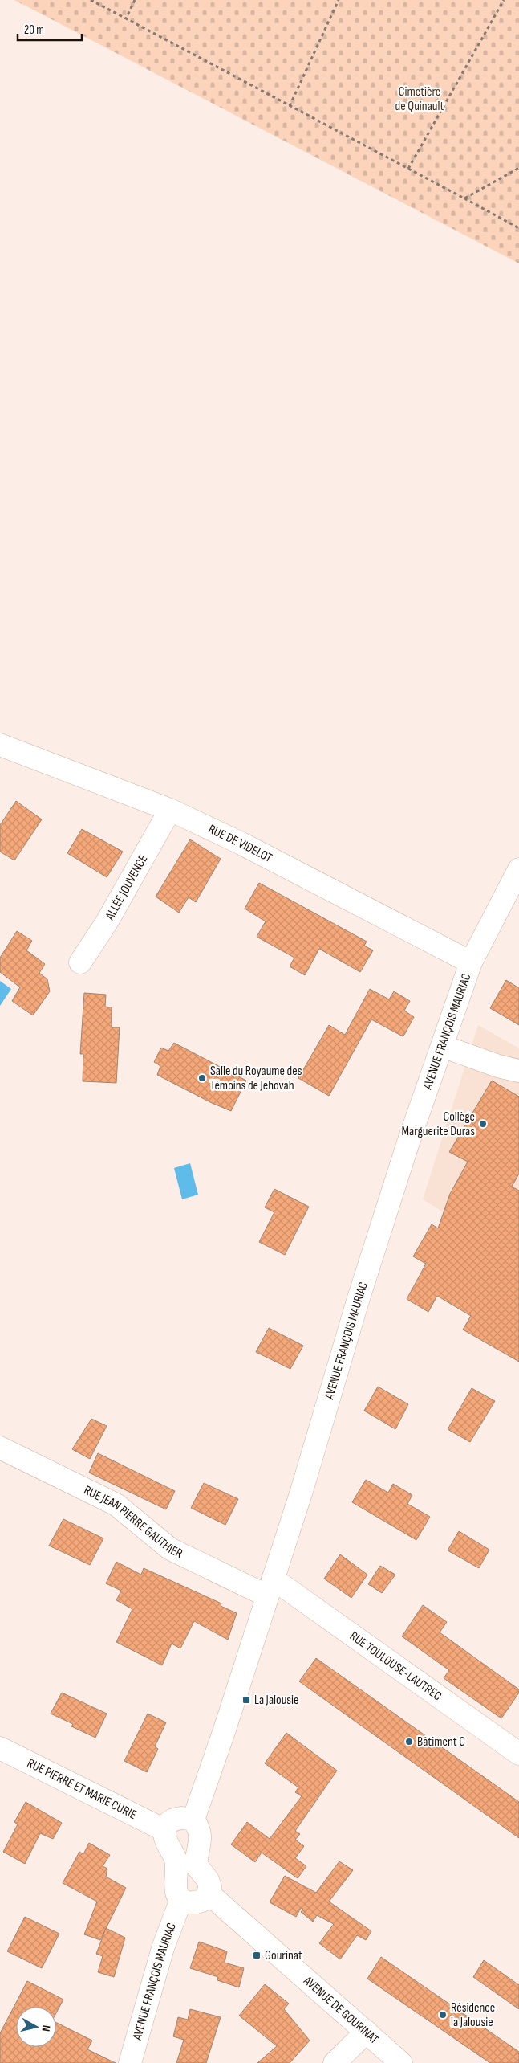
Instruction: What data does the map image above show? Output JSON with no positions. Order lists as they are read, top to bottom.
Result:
{
  "streets": {
    "street": [
      "RUE DE VIDELOT",
      "ALLÉE JOUVENCE",
      "AVENUE FRANÇOIS MAURIAC",
      "RUE JEAN PIERRE GAUTHIER",
      "RUE TOULOUSE-LAUTREC",
      "RUE PIERRE ET MARIE CURIE",
      "AVENUE DE GOURINAT"
    ]
  },
  "crossings": [
    ["RUE DE VIDELOT", "ALLÉE JOUVENCE"],
    ["RUE DE VIDELOT", "AVENUE FRANÇOIS MAURIAC"],
    ["AVENUE FRANÇOIS MAURIAC", "RUE JEAN PIERRE GAUTHIER"],
    ["AVENUE FRANÇOIS MAURIAC", "RUE TOULOUSE-LAUTREC"],
    ["RUE JEAN PIERRE GAUTHIER", "RUE TOULOUSE-LAUTREC"]
  ],
  "parks": ["Cimetière de Quinault"],
  "places": {
    "other": [
      "Salle du Royaume des Témoins de Jehovah",
      "Collège Marguerite Duras",
      "Bâtiment C",
      "Résidence la Jalousie"
    ],
    "transit": ["La Jalousie", "Gourinat"]
  },
  "scale_bar": "20 m",
  "north": "right"
}
